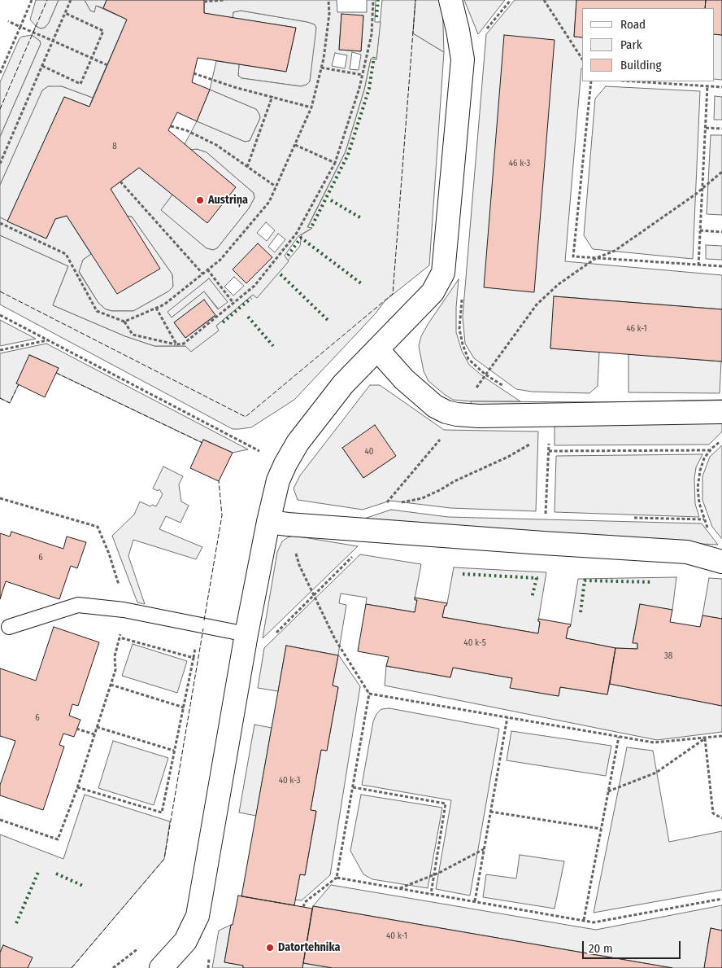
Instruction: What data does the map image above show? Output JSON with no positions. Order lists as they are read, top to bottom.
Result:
{
  "places": ["Austriņa", "Datortehnika"],
  "house_numbers": [
    "8",
    "46 k-3",
    "46 k-1",
    "40",
    "6",
    "40 k-5",
    "38",
    "6",
    "40 k-3",
    "40 k-1"
  ],
  "legend": ["Road", "Park", "Building"],
  "scale_bar": "20 m"
}
